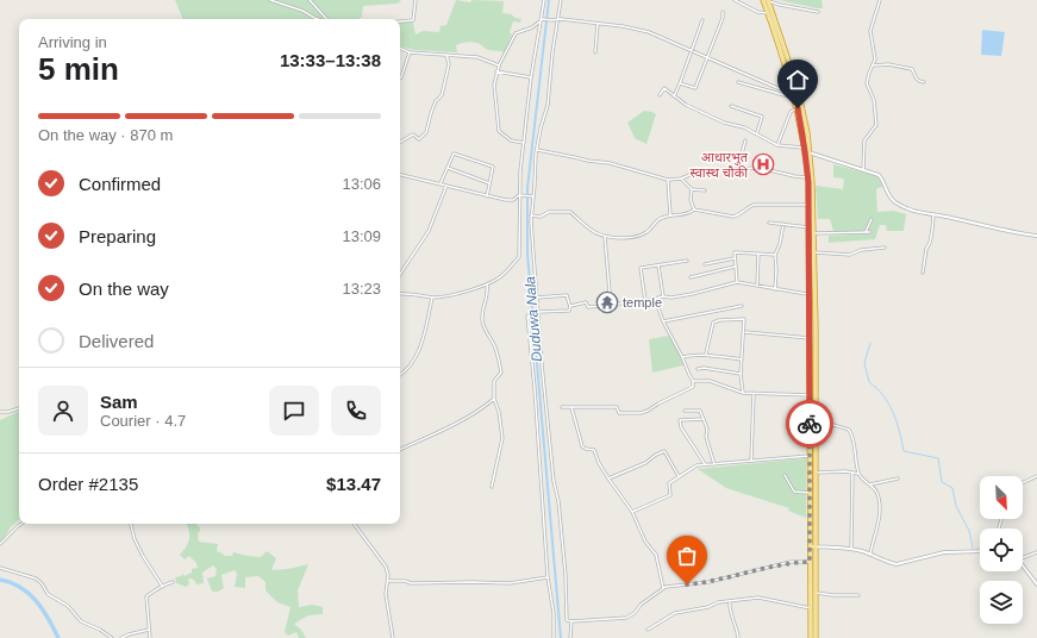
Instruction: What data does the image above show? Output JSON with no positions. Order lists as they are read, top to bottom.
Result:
{
  "water": ["Duduwa Nala"],
  "places": {
    "hospital": ["आधारभुत स्वास्थ चौकी"],
    "temple": ["temple"]
  },
  "north": "bottom right",
  "page": {
    "heading": ["5 min", "Arriving in", "13:33–13:38"],
    "panel": [
      "Sam",
      "Courier · 4.7",
      "Order #2135",
      "$13.47"
    ],
    "bar": "On the way · 870 m",
    "list": [
      ["Confirmed", "13:06"],
      ["Preparing", "13:09"],
      ["On the way", "13:23"],
      "Delivered"
    ]
  }
}
